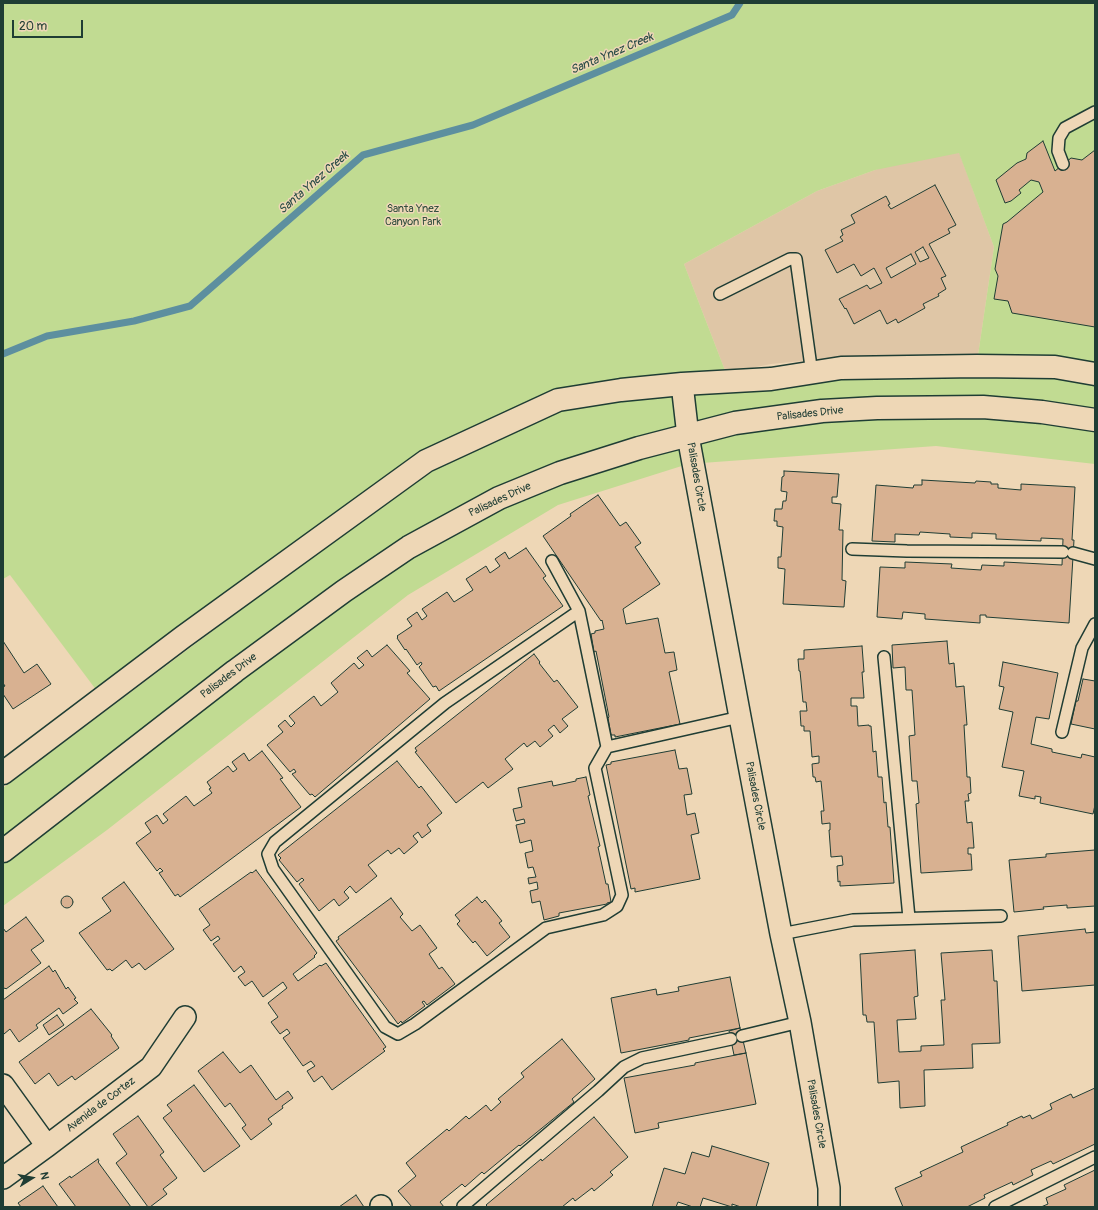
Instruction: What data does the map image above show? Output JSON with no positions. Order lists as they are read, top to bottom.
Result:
{
  "streets": {
    "street": ["Palisades Drive", "Palisades Circle", "Avenida de Cortez"]
  },
  "crossings": [
    ["Palisades Drive", "Palisades Circle"]
  ],
  "water": ["Santa Ynez Creek"],
  "parks": ["Santa Ynez Canyon Park"],
  "scale_bar": "20 m",
  "north": "right"
}
